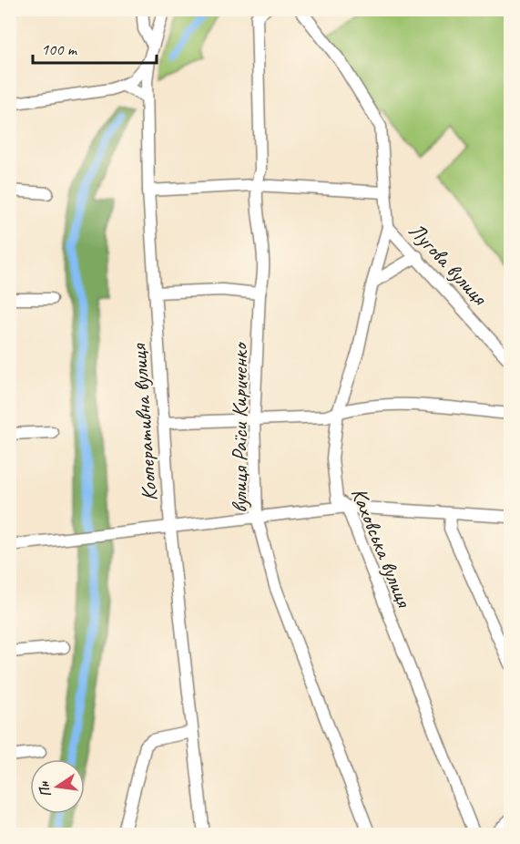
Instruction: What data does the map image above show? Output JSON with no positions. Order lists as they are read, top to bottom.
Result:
{
  "streets": {
    "street": [
      "Лугова вулиця",
      "Кооперативна вулиця",
      "вулиця Раїси Кириченко",
      "Каховська вулиця"
    ]
  },
  "crossings": [
    ["Лугова вулиця", "Каховська вулиця"]
  ],
  "scale_bar": "100 m",
  "north": "left"
}
